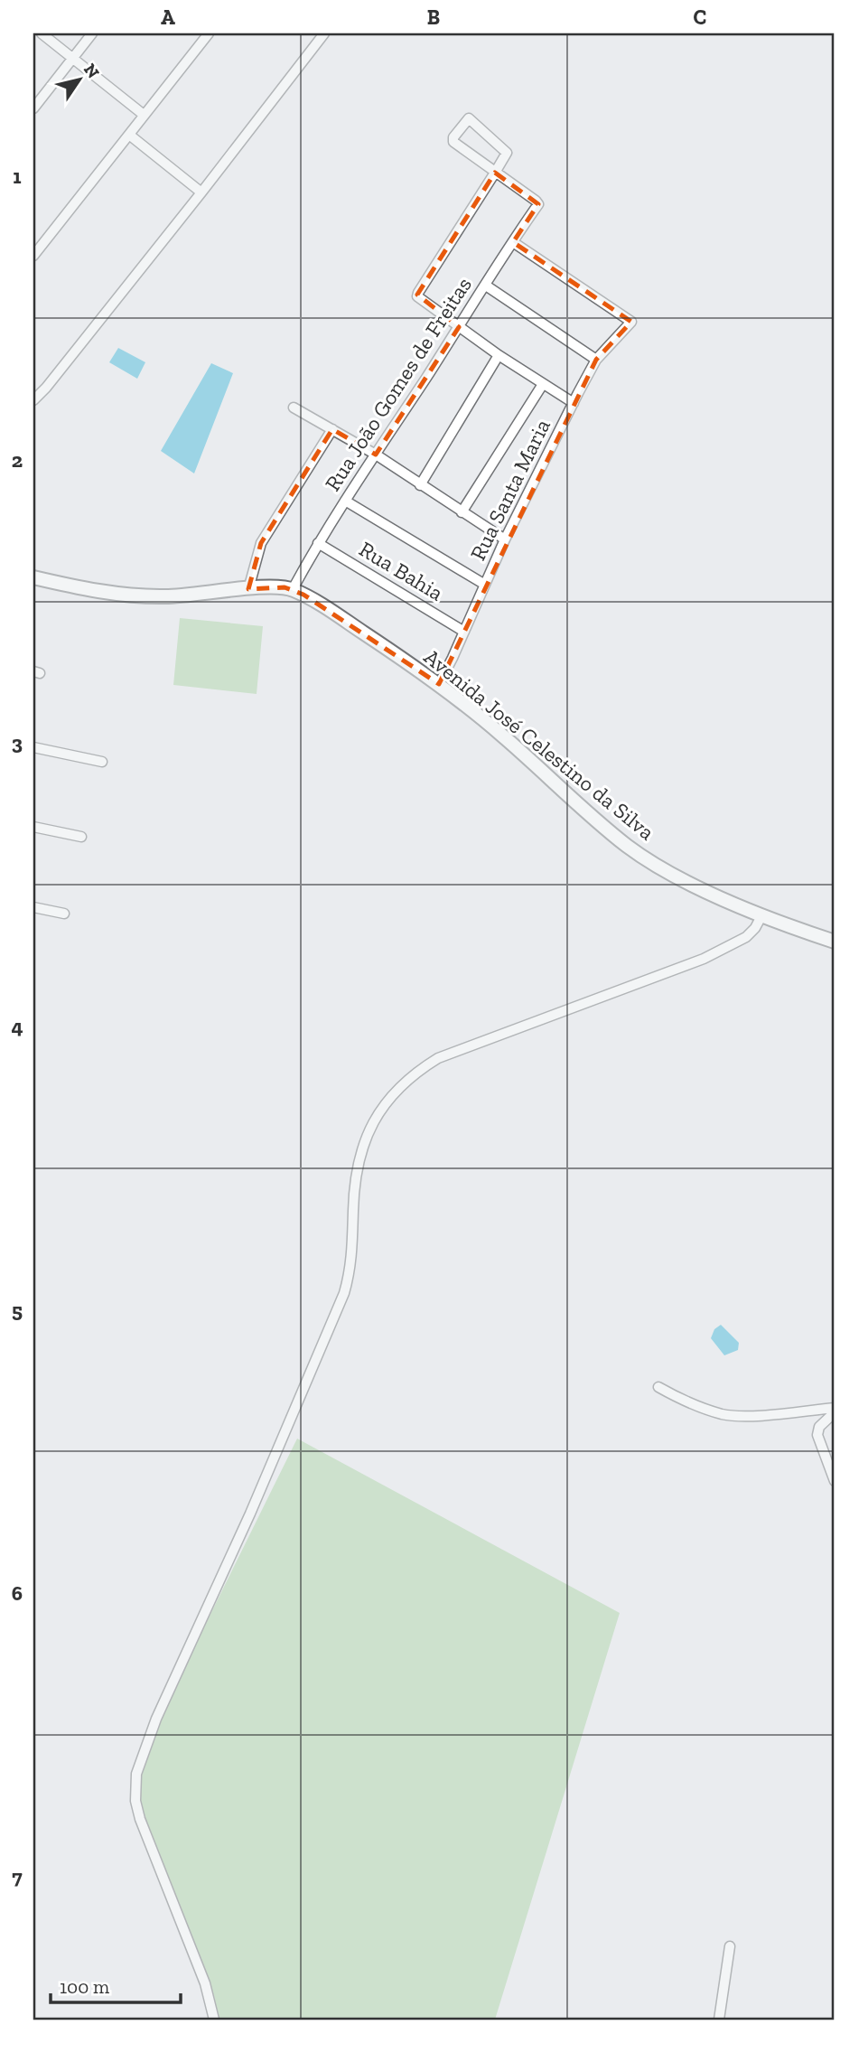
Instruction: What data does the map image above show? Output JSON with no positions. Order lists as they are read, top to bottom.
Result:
{
  "streets": {
    "street": [
      "Rua João Gomes de Freitas",
      "Rua Santa Maria",
      "Rua Bahia",
      "Avenida José Celestino da Silva"
    ]
  },
  "crossings": [
    ["Rua João Gomes de Freitas", "Rua Santa Maria"],
    ["Rua João Gomes de Freitas", "Rua Bahia"],
    ["Rua João Gomes de Freitas", "Avenida José Celestino da Silva"],
    ["Rua Santa Maria", "Rua Bahia"],
    ["Rua Santa Maria", "Avenida José Celestino da Silva"]
  ],
  "scale_bar": "100 m",
  "north": "top right",
  "grid": {
    "columns": ["A", "B", "C"],
    "rows": [
      "1",
      "2",
      "3",
      "4",
      "5",
      "6",
      "7"
    ]
  }
}
